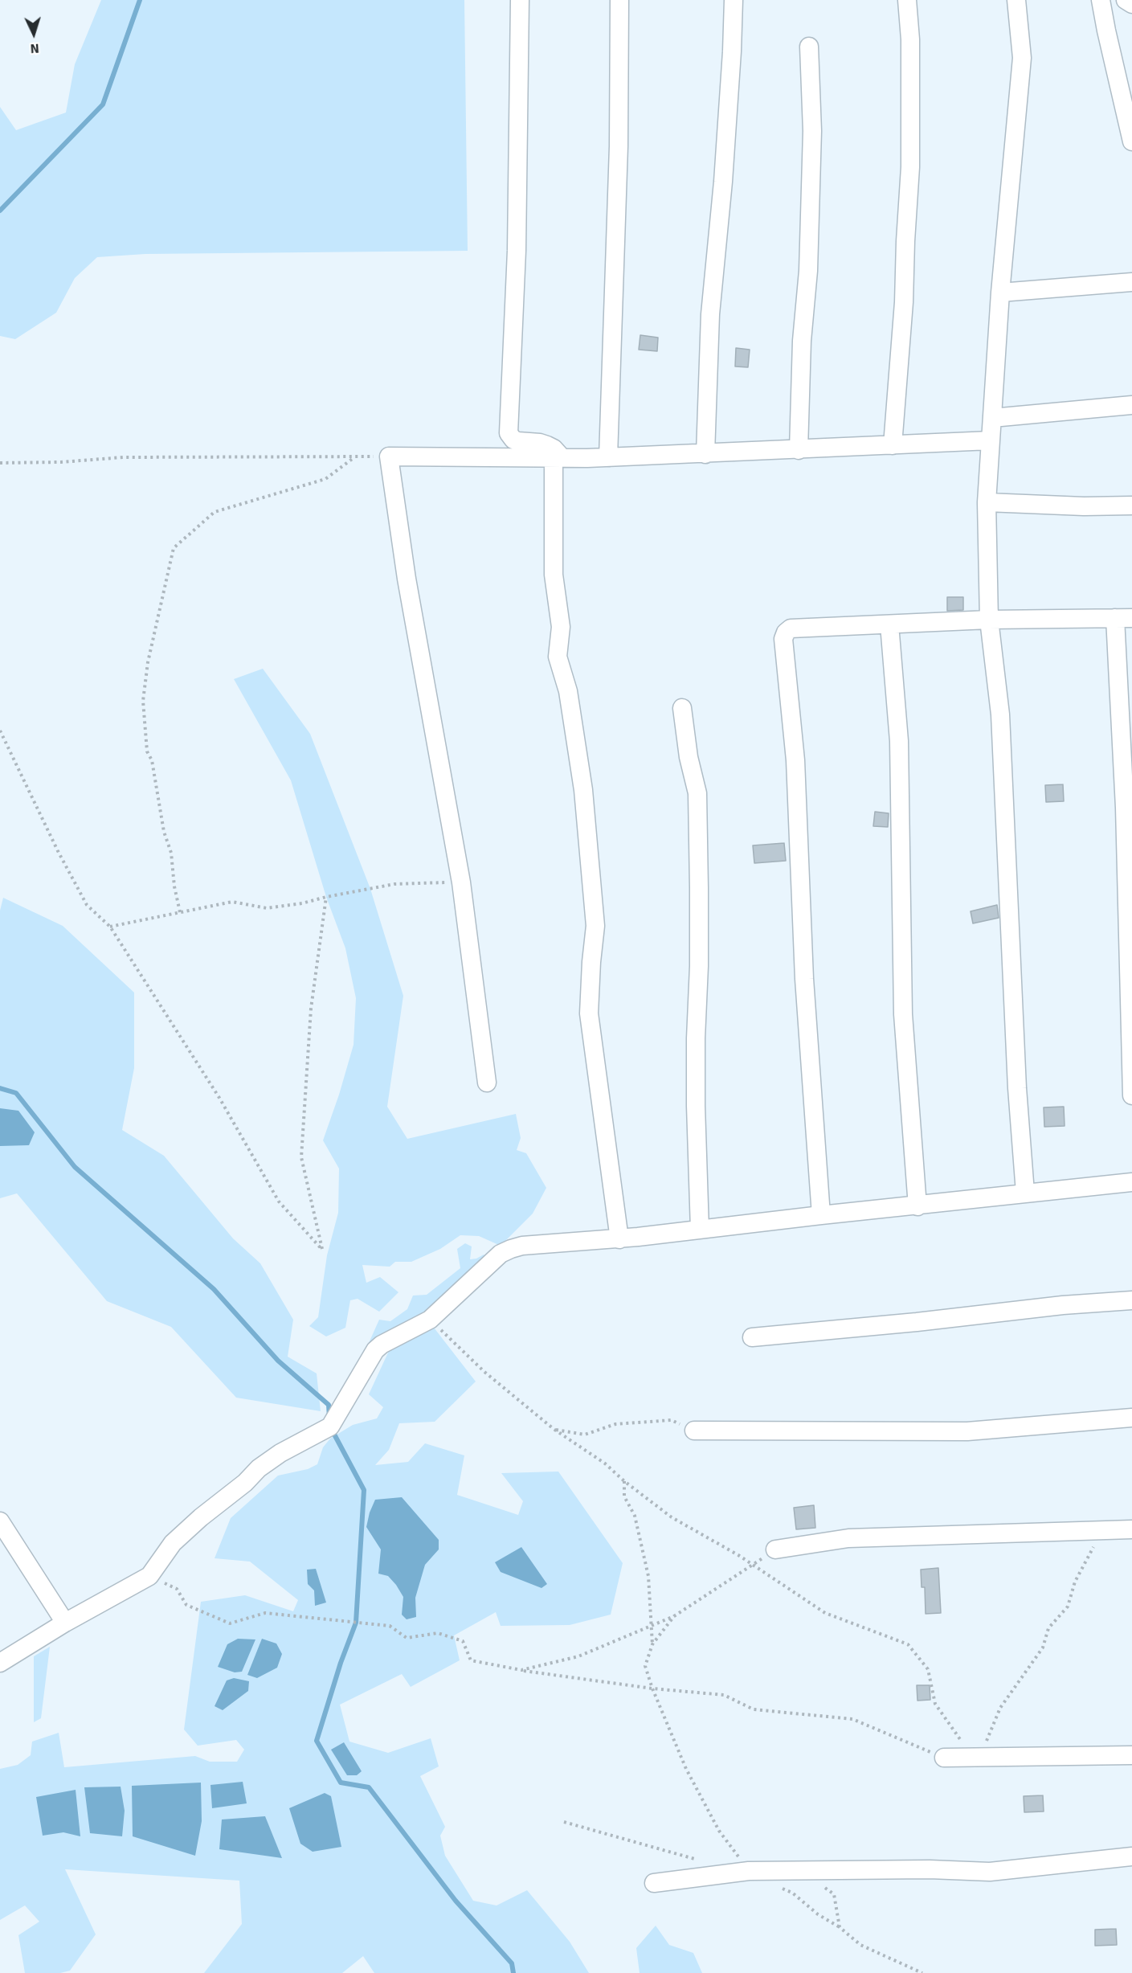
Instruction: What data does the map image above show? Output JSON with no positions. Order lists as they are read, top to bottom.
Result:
{
  "north": "bottom"
}
